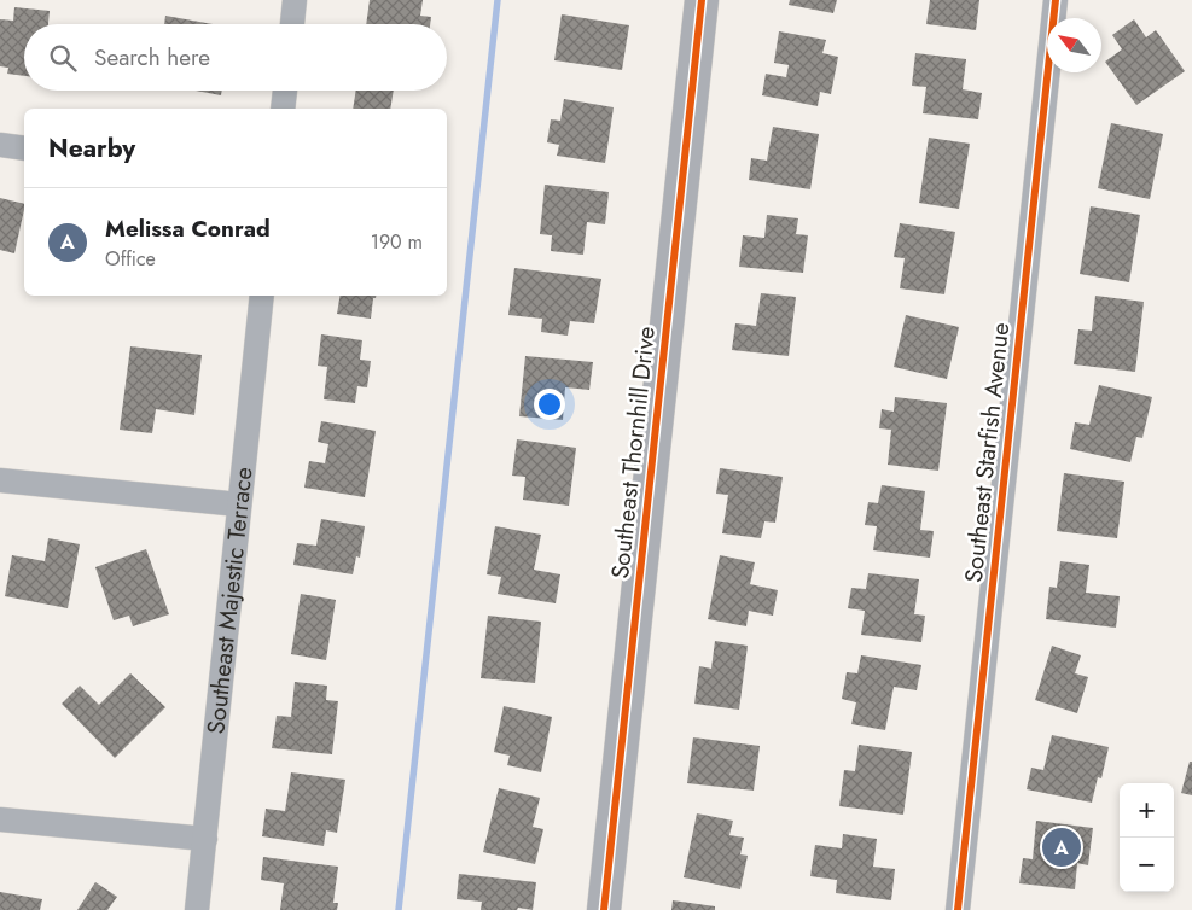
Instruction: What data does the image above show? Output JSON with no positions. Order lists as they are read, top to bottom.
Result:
{
  "streets": {
    "street": ["Southeast Thornhill Drive", "Southeast Starfish Avenue", "Southeast Majestic Terrace"]
  },
  "north": "top left",
  "page": {
    "search": "Search here",
    "heading": "Nearby",
    "list": [
      {
        "mark": "A",
        "name": "Melissa Conrad",
        "note": "Office",
        "value": "190 m"
      }
    ],
    "map_buttons": ["+", "−"],
    "pins": "A"
  }
}
